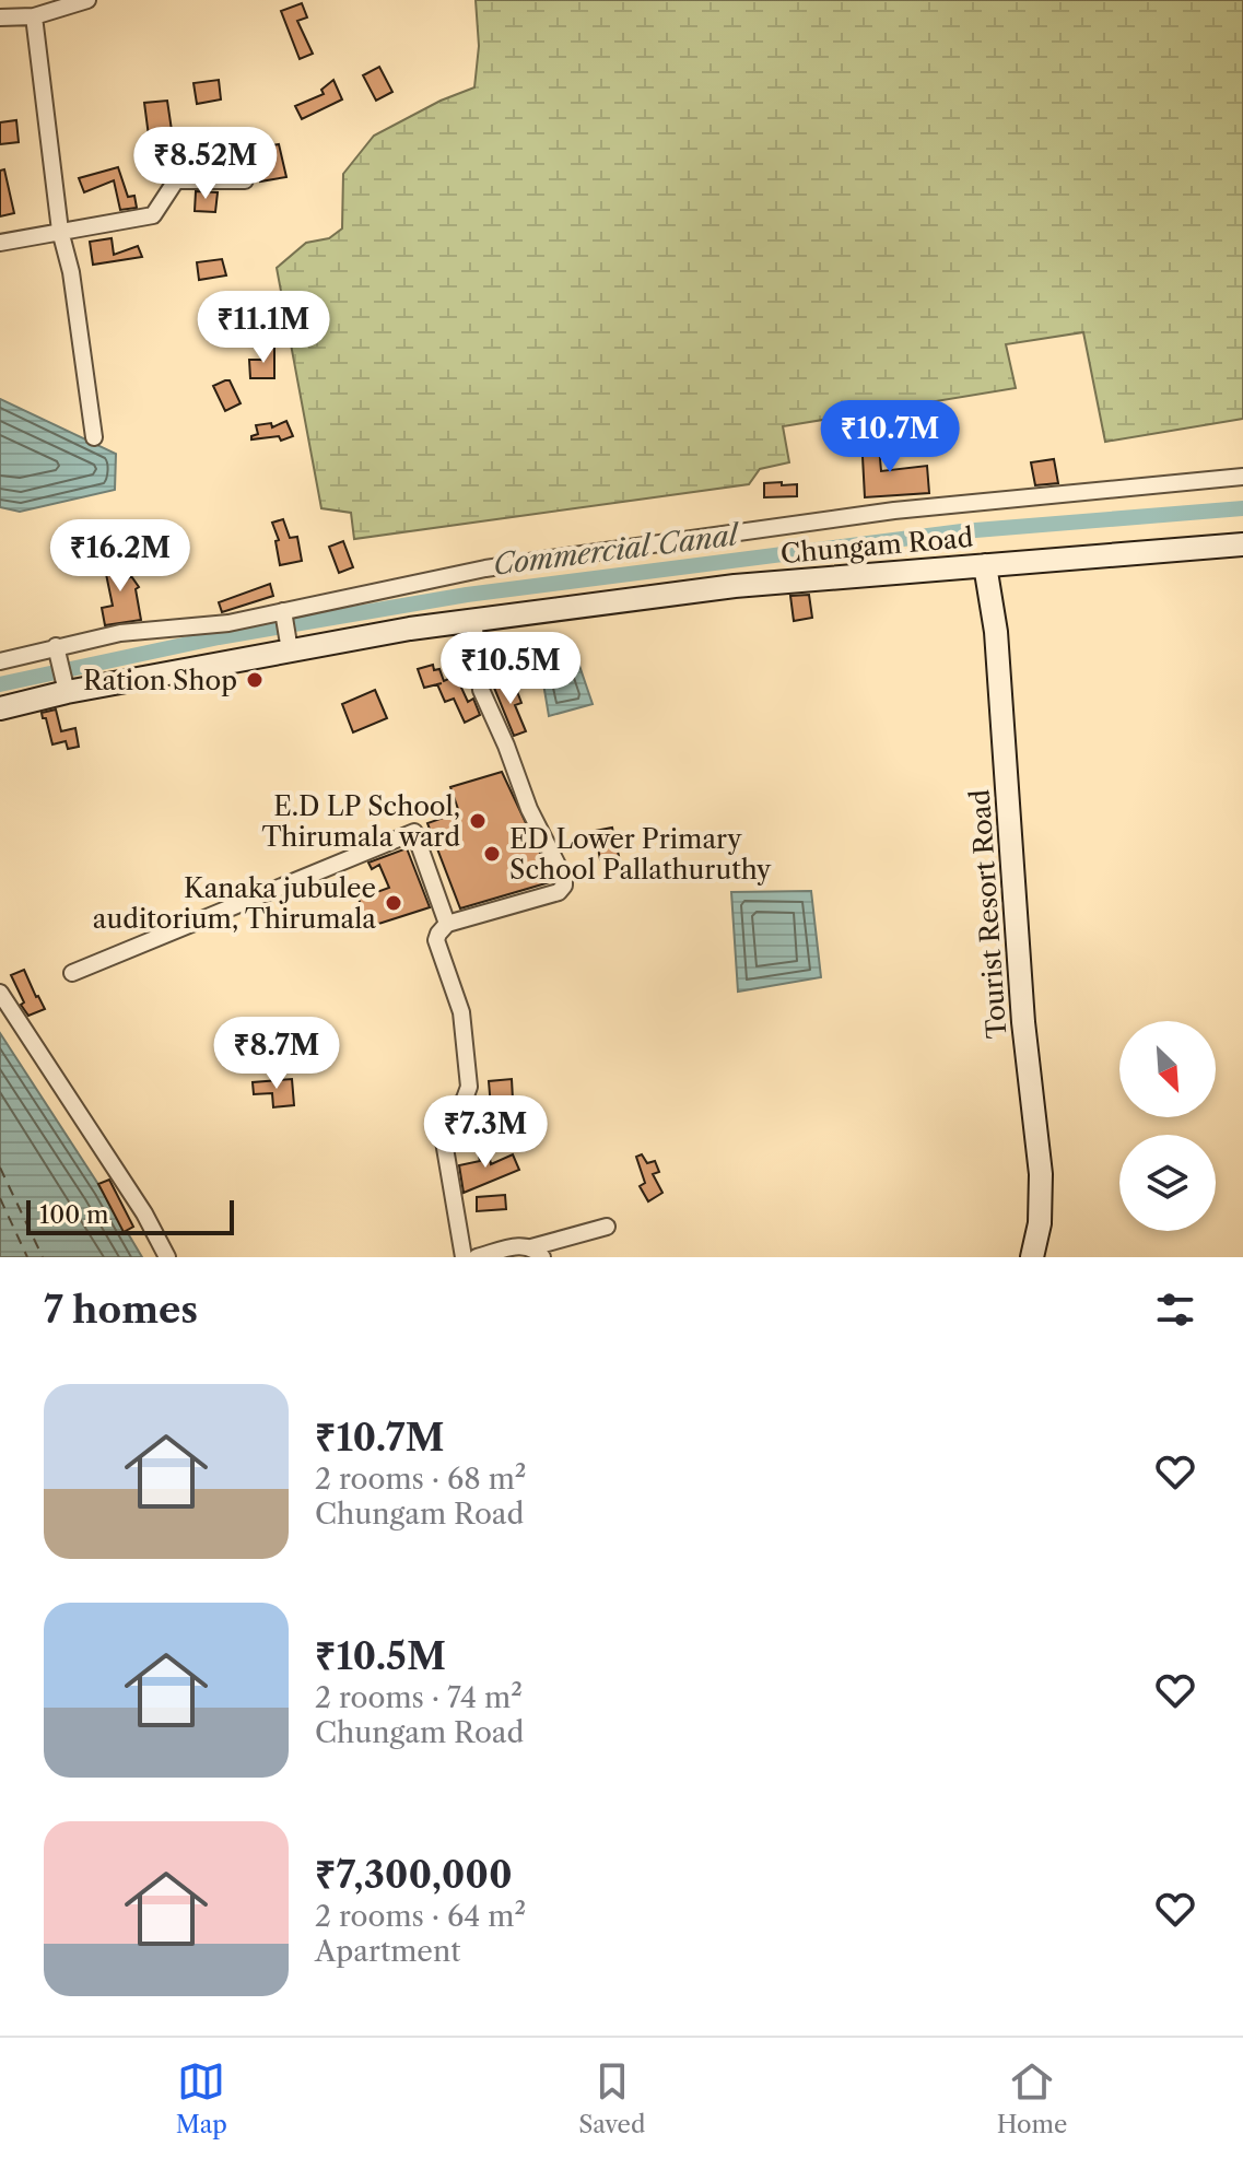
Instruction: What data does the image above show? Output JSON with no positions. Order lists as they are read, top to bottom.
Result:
{
  "streets": {
    "main road": ["Chungam Road", "Tourist Resort Road"]
  },
  "crossings": [
    ["Chungam Road", "Tourist Resort Road"]
  ],
  "water": ["Commercial Canal"],
  "places": [
    "Ration Shop",
    "E.D LP School, Thirumala ward",
    "ED Lower Primary School Pallathuruthy",
    "Kanaka jubulee auditorium, Thirumala"
  ],
  "scale_bar": "100 m",
  "north": "bottom right",
  "page": {
    "price": [
      "₹8.52M",
      "₹11.1M",
      "₹10.7M",
      "₹16.2M",
      "₹10.5M",
      "₹8.7M",
      "₹7.3M"
    ],
    "scale": "100 m",
    "heading": "7 homes",
    "list": [
      {
        "name": "₹10.7M",
        "note": "2 rooms · 68 m² · Chungam Road"
      },
      {
        "name": "₹10.5M",
        "note": "2 rooms · 74 m² · Chungam Road"
      },
      {
        "name": "₹7,300,000",
        "note": "2 rooms · 64 m² · Apartment"
      }
    ],
    "tabs": ["Map", "Saved", "Home"]
  }
}
